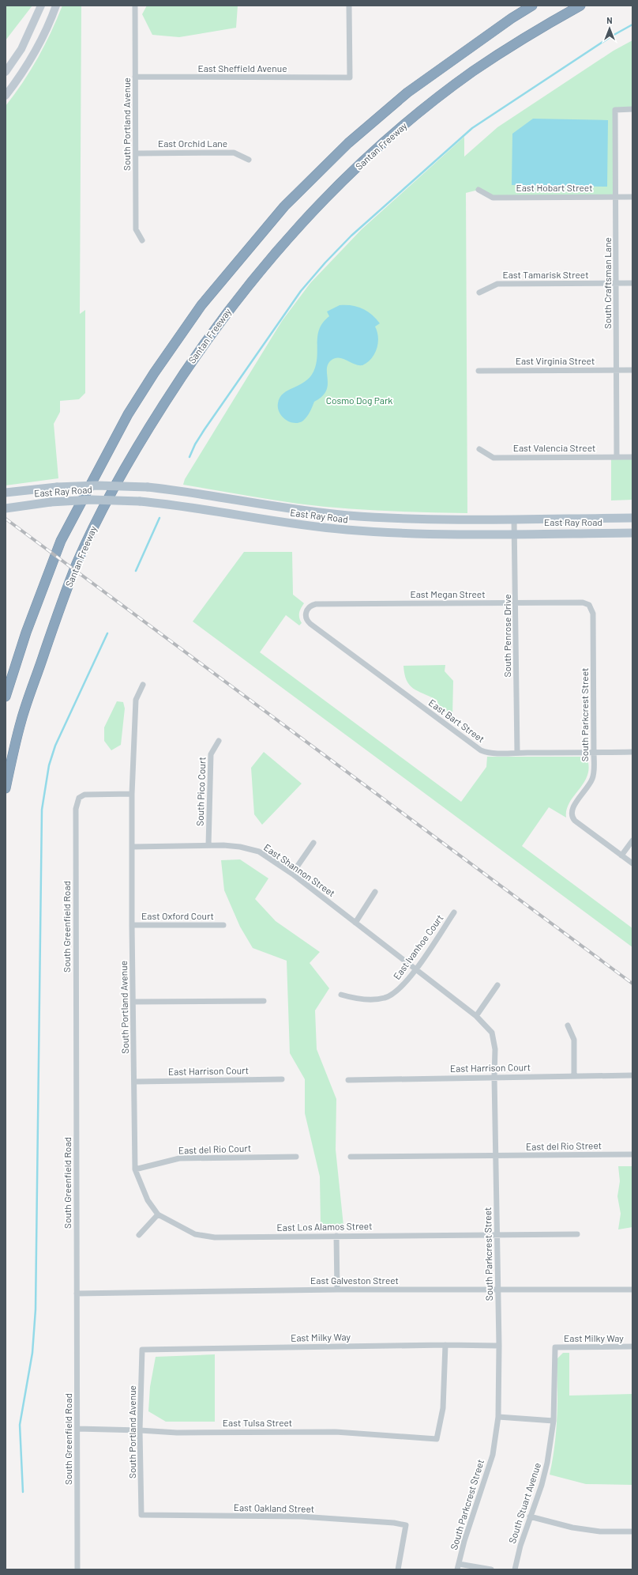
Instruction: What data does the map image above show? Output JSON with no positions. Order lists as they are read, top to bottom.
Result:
{
  "streets": {
    "highway": ["Santan Freeway"],
    "main road": ["East Ray Road"],
    "street": [
      "East Sheffield Avenue",
      "South Portland Avenue",
      "East Orchid Lane",
      "East Hobart Street",
      "East Tamarisk Street",
      "South Craftsman Lane",
      "East Virginia Street",
      "East Valencia Street",
      "East Megan Street",
      "South Penrose Drive",
      "South Parkcrest Street",
      "East Bart Street",
      "South Pico Court",
      "East Shannon Street",
      "East Oxford Court",
      "South Greenfield Road",
      "East Ivanhoe Court",
      "East Harrison Court",
      "East del Rio Street",
      "East del Rio Court",
      "East Los Alamos Street",
      "East Galveston Street",
      "East Milky Way",
      "East Tulsa Street",
      "South Stuart Avenue",
      "East Oakland Street"
    ]
  },
  "crossings": [
    ["East Sheffield Avenue", "South Portland Avenue"],
    ["South Portland Avenue", "East Orchid Lane"],
    ["South Portland Avenue", "East Shannon Street"],
    ["South Portland Avenue", "East Oxford Court"],
    ["South Portland Avenue", "South Greenfield Road"],
    ["South Portland Avenue", "East Harrison Court"],
    ["South Portland Avenue", "East del Rio Court"],
    ["South Portland Avenue", "East Los Alamos Street"],
    ["South Portland Avenue", "East Milky Way"],
    ["South Portland Avenue", "East Tulsa Street"],
    ["South Portland Avenue", "East Oakland Street"],
    ["East Hobart Street", "South Craftsman Lane"],
    ["East Tamarisk Street", "South Craftsman Lane"],
    ["South Craftsman Lane", "East Virginia Street"],
    ["South Craftsman Lane", "East Valencia Street"],
    ["East Ray Road", "South Penrose Drive"],
    ["East Megan Street", "South Penrose Drive"],
    ["East Megan Street", "South Parkcrest Street"],
    ["East Megan Street", "East Bart Street"],
    ["South Penrose Drive", "East Bart Street"],
    ["South Parkcrest Street", "East Bart Street"],
    ["South Parkcrest Street", "East Shannon Street"],
    ["South Parkcrest Street", "East Ivanhoe Court"],
    ["South Parkcrest Street", "East Harrison Court"],
    ["South Parkcrest Street", "East del Rio Street"],
    ["South Parkcrest Street", "East Los Alamos Street"],
    ["South Parkcrest Street", "East Galveston Street"],
    ["South Parkcrest Street", "East Milky Way"],
    ["South Pico Court", "East Shannon Street"],
    ["East Shannon Street", "East Ivanhoe Court"],
    ["South Greenfield Road", "East Galveston Street"],
    ["South Greenfield Road", "East Tulsa Street"],
    ["East Milky Way", "East Tulsa Street"],
    ["East Milky Way", "South Stuart Avenue"]
  ],
  "parks": ["Cosmo Dog Park"],
  "north": "top"
}
